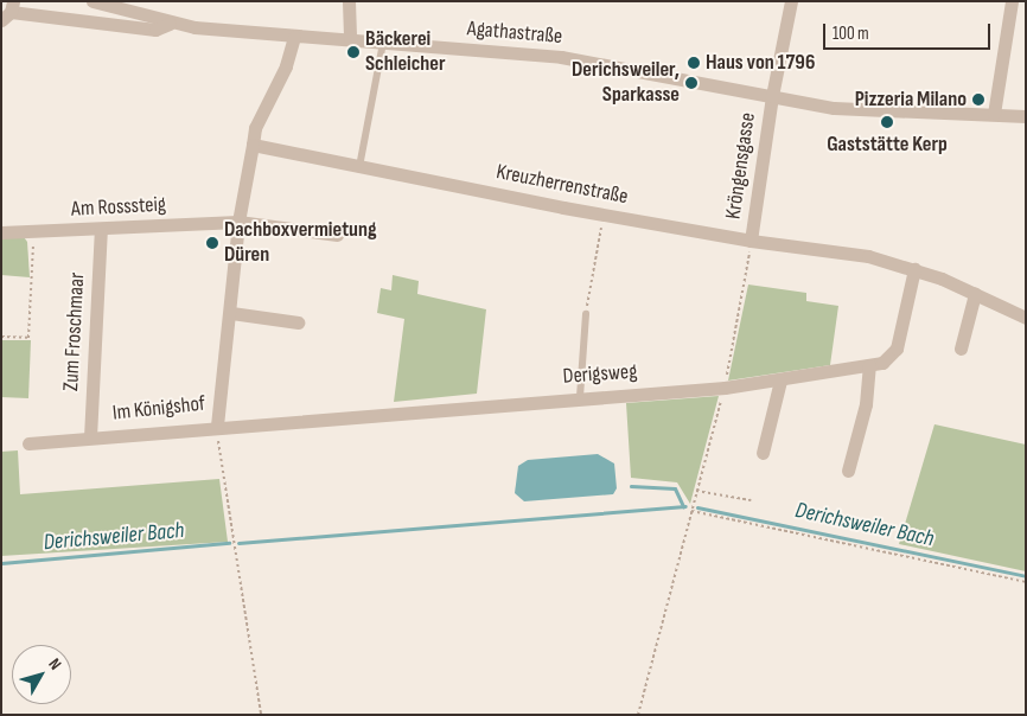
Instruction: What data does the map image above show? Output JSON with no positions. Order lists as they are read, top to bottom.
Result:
{
  "streets": {
    "street": [
      "Agathastraße",
      "Kröngensgasse",
      "Kreuzherrenstraße",
      "Am Rosssteig",
      "Zum Froschmaar",
      "Derigsweg",
      "Im Königshof"
    ]
  },
  "crossings": [
    ["Agathastraße", "Kröngensgasse"],
    ["Kröngensgasse", "Kreuzherrenstraße"],
    ["Kreuzherrenstraße", "Derigsweg"],
    ["Kreuzherrenstraße", "Im Königshof"],
    ["Am Rosssteig", "Zum Froschmaar"],
    ["Am Rosssteig", "Im Königshof"],
    ["Zum Froschmaar", "Im Königshof"],
    ["Derigsweg", "Im Königshof"]
  ],
  "water": ["Derichsweiler Bach"],
  "places": [
    "Bäckerei Schleicher",
    "Haus von 1796",
    "Derichsweiler, Sparkasse",
    "Pizzeria Milano",
    "Gaststätte Kerp",
    "Dachboxvermietung Düren"
  ],
  "scale_bar": "100 m",
  "north": "top right"
}
